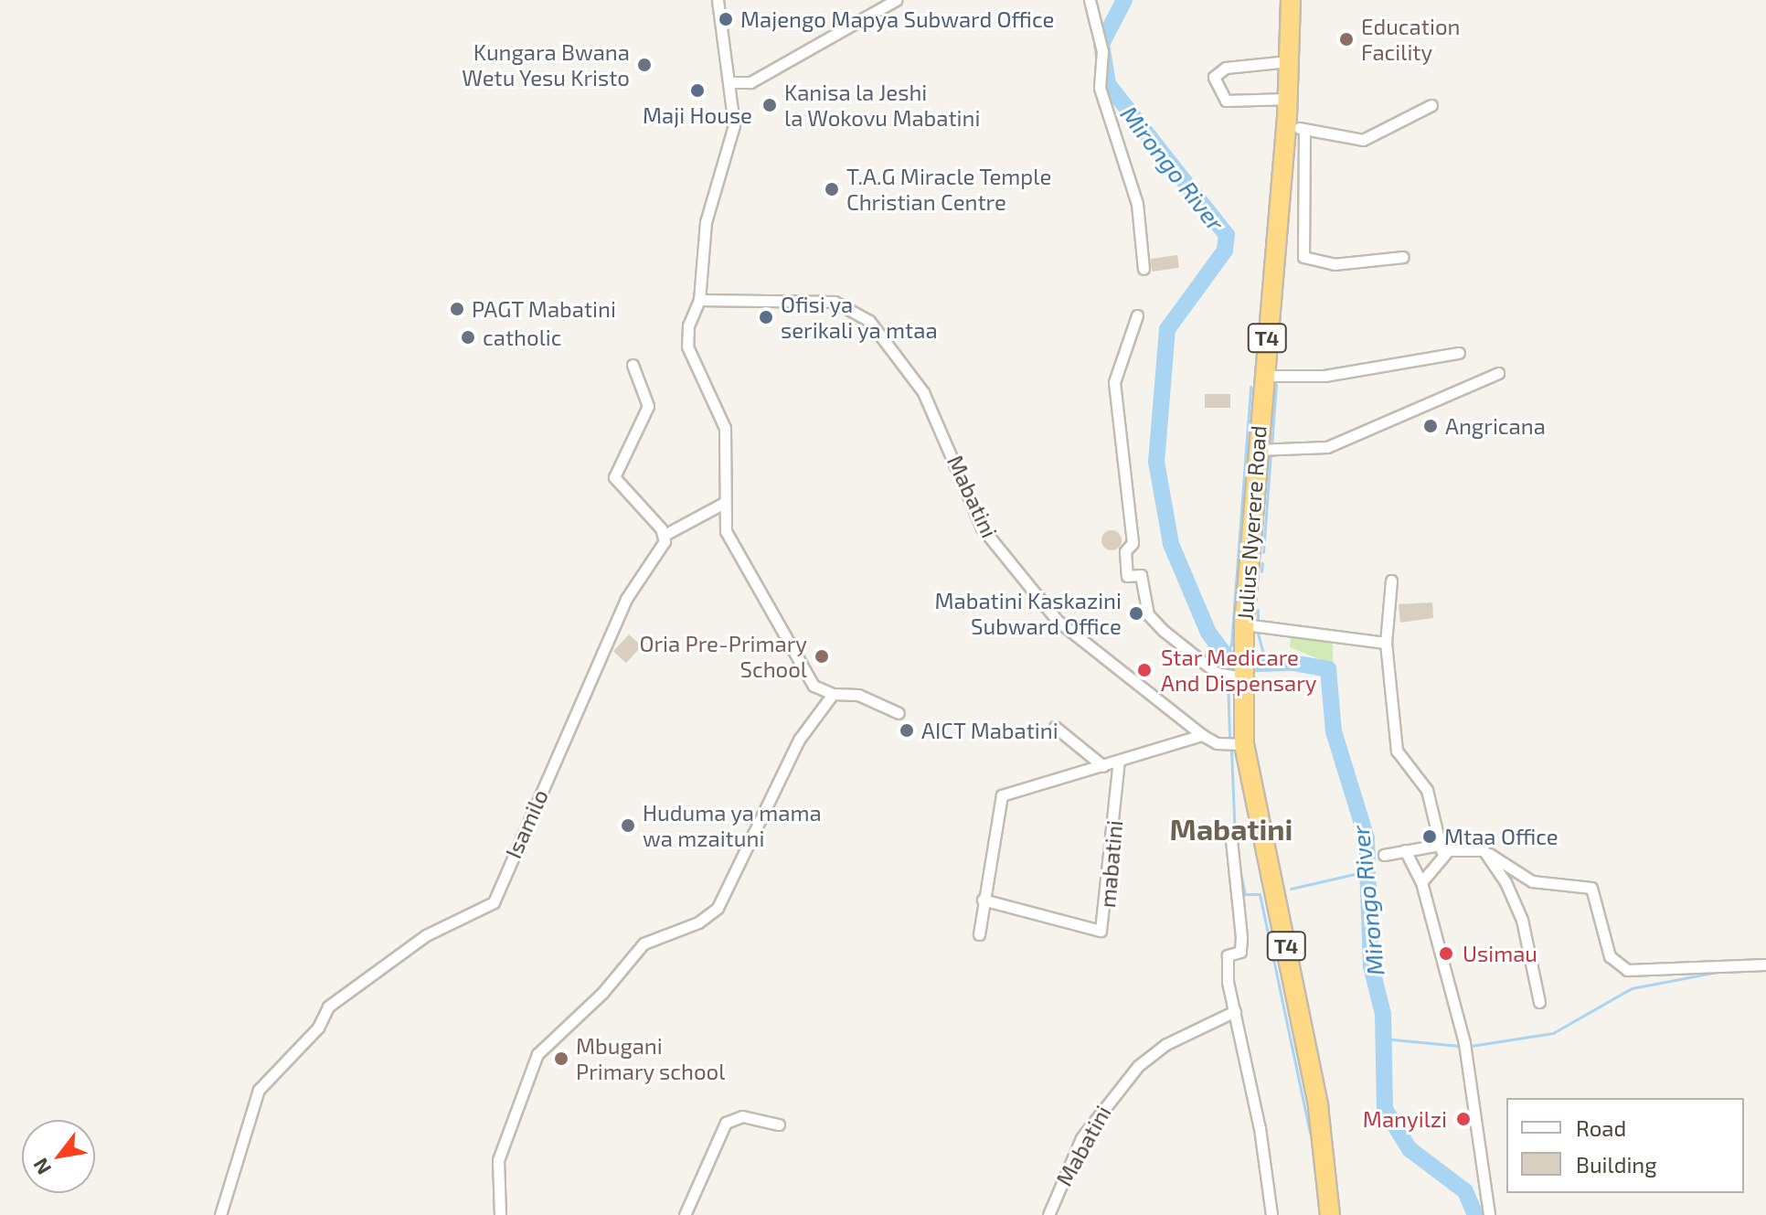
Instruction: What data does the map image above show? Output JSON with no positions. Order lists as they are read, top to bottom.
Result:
{
  "streets": {
    "highway": ["T4", "Julius Nyerere Road"],
    "street": ["Mabatini", "Isamilo", "mabatini"]
  },
  "crossings": [
    ["Mabatini", "Julius Nyerere Road"]
  ],
  "districts": ["Mabatini"],
  "water": ["Mirongo River"],
  "places": [
    "Majengo Mapya Subward Office",
    "Education Facility",
    "Kungara Bwana Wetu Yesu Kristo",
    "Maji House",
    "Kanisa la Jeshi la Wokovu Mabatini",
    "T.A.G Miracle Temple Christian Centre",
    "PAGT Mabatini",
    "Ofisi ya serikali ya mtaa",
    "catholic",
    "Angricana",
    "Mabatini Kaskazini Subward Office",
    "Oria Pre-Primary School",
    "Star Medicare And Dispensary",
    "AICT Mabatini",
    "Huduma ya mama wa mzaituni",
    "Mtaa Office",
    "Usimau",
    "Mbugani Primary school",
    "Manyilzi"
  ],
  "legend": ["Road", "Building"],
  "north": "bottom left"
}
